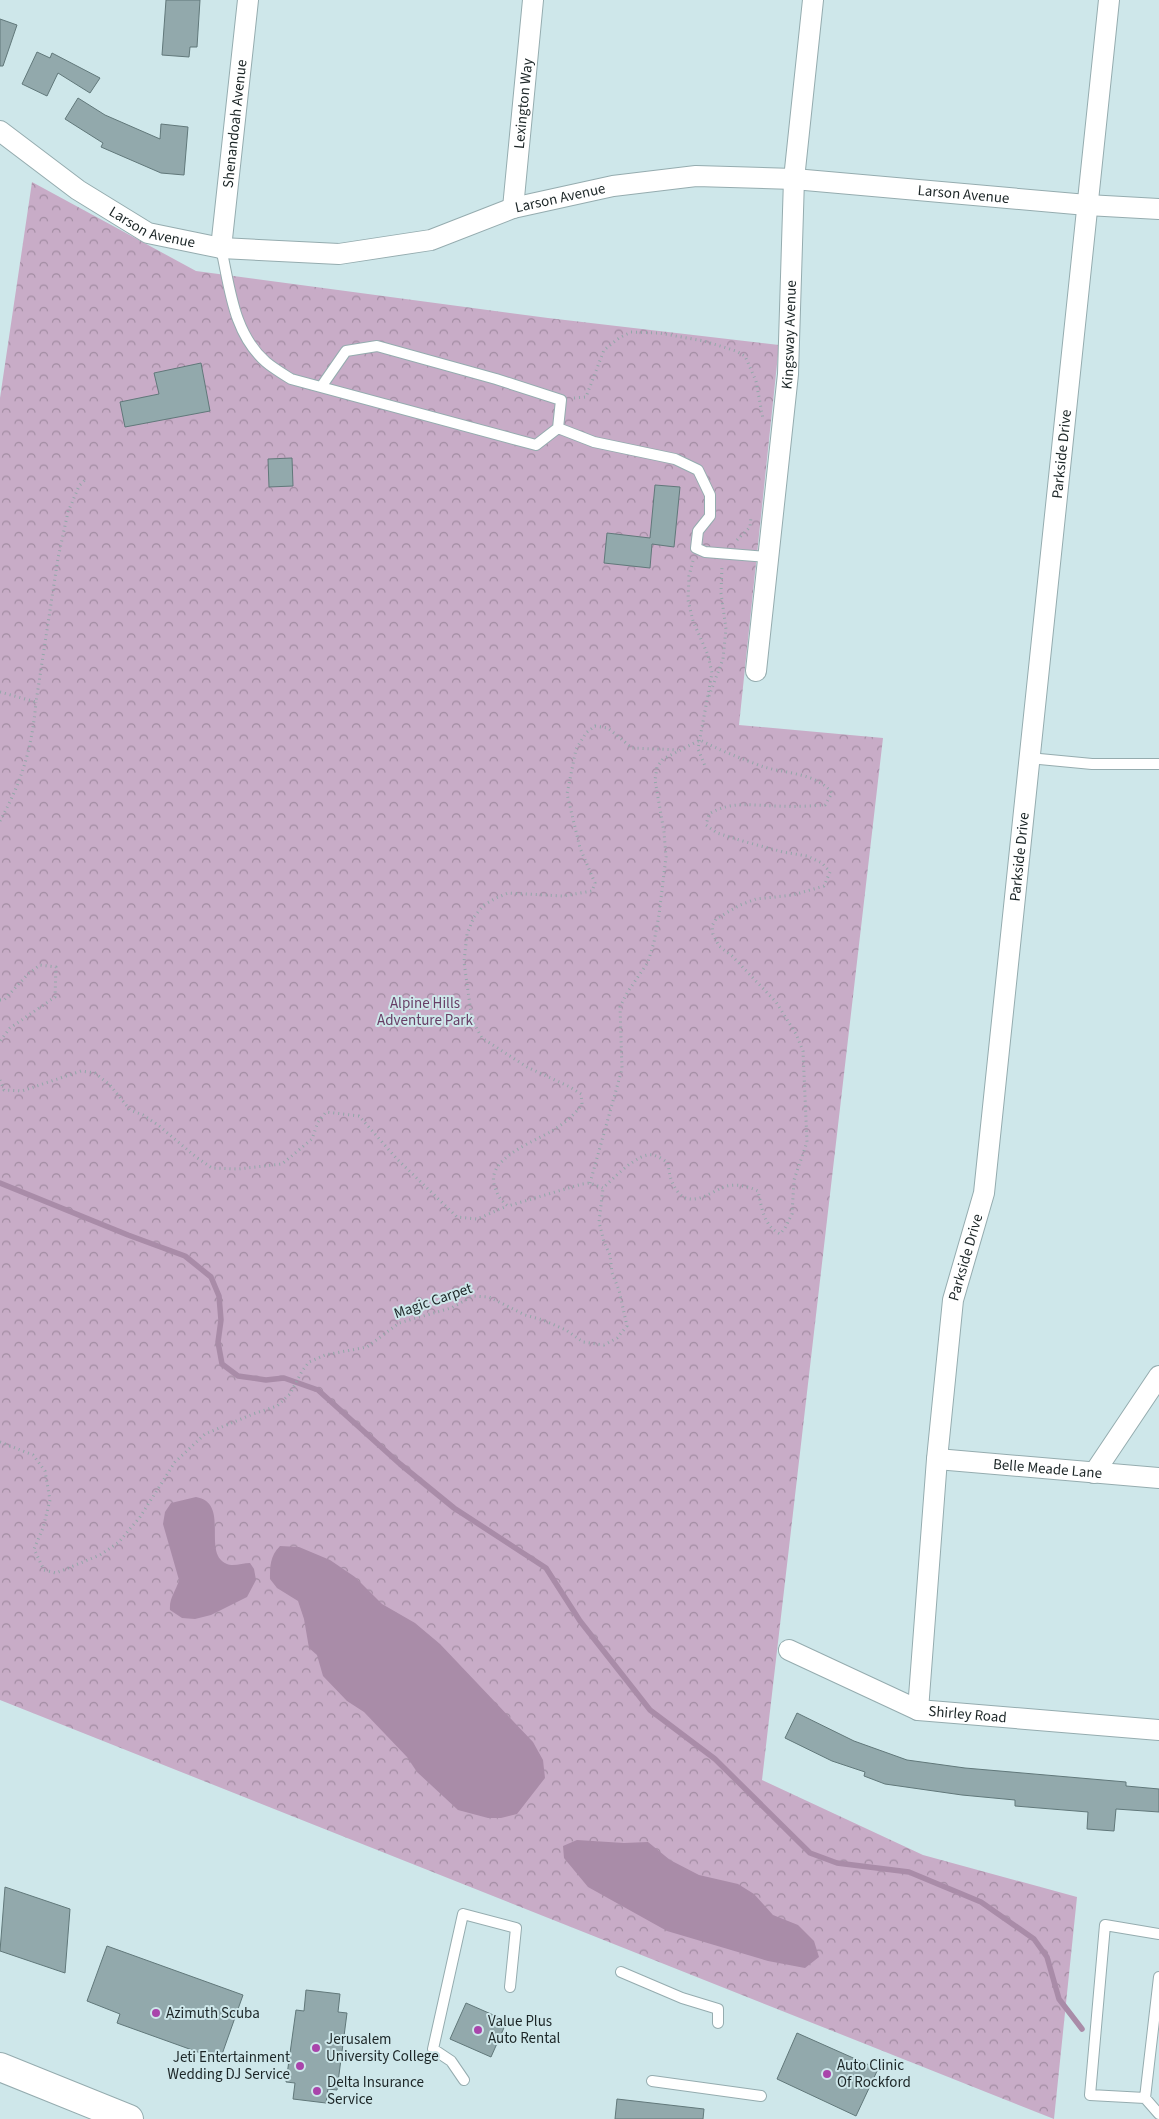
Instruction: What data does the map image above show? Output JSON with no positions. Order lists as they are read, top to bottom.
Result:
{
  "streets": {
    "street": [
      "Lexington Way",
      "Shenandoah Avenue",
      "Larson Avenue",
      "Kingsway Avenue",
      "Parkside Drive",
      "Belle Meade Lane",
      "Shirley Road"
    ],
    "path": ["Magic Carpet"]
  },
  "crossings": [
    ["Lexington Way", "Larson Avenue"],
    ["Shenandoah Avenue", "Larson Avenue"],
    ["Larson Avenue", "Kingsway Avenue"],
    ["Larson Avenue", "Parkside Drive"],
    ["Parkside Drive", "Belle Meade Lane"],
    ["Parkside Drive", "Shirley Road"]
  ],
  "parks": ["Alpine Hills Adventure Park"],
  "places": [
    "Azimuth Scuba",
    "Value Plus Auto Rental",
    "Jerusalem University College",
    "Jeti Entertainment Wedding DJ Service",
    "Auto Clinic Of Rockford",
    "Delta Insurance Service"
  ]
}
